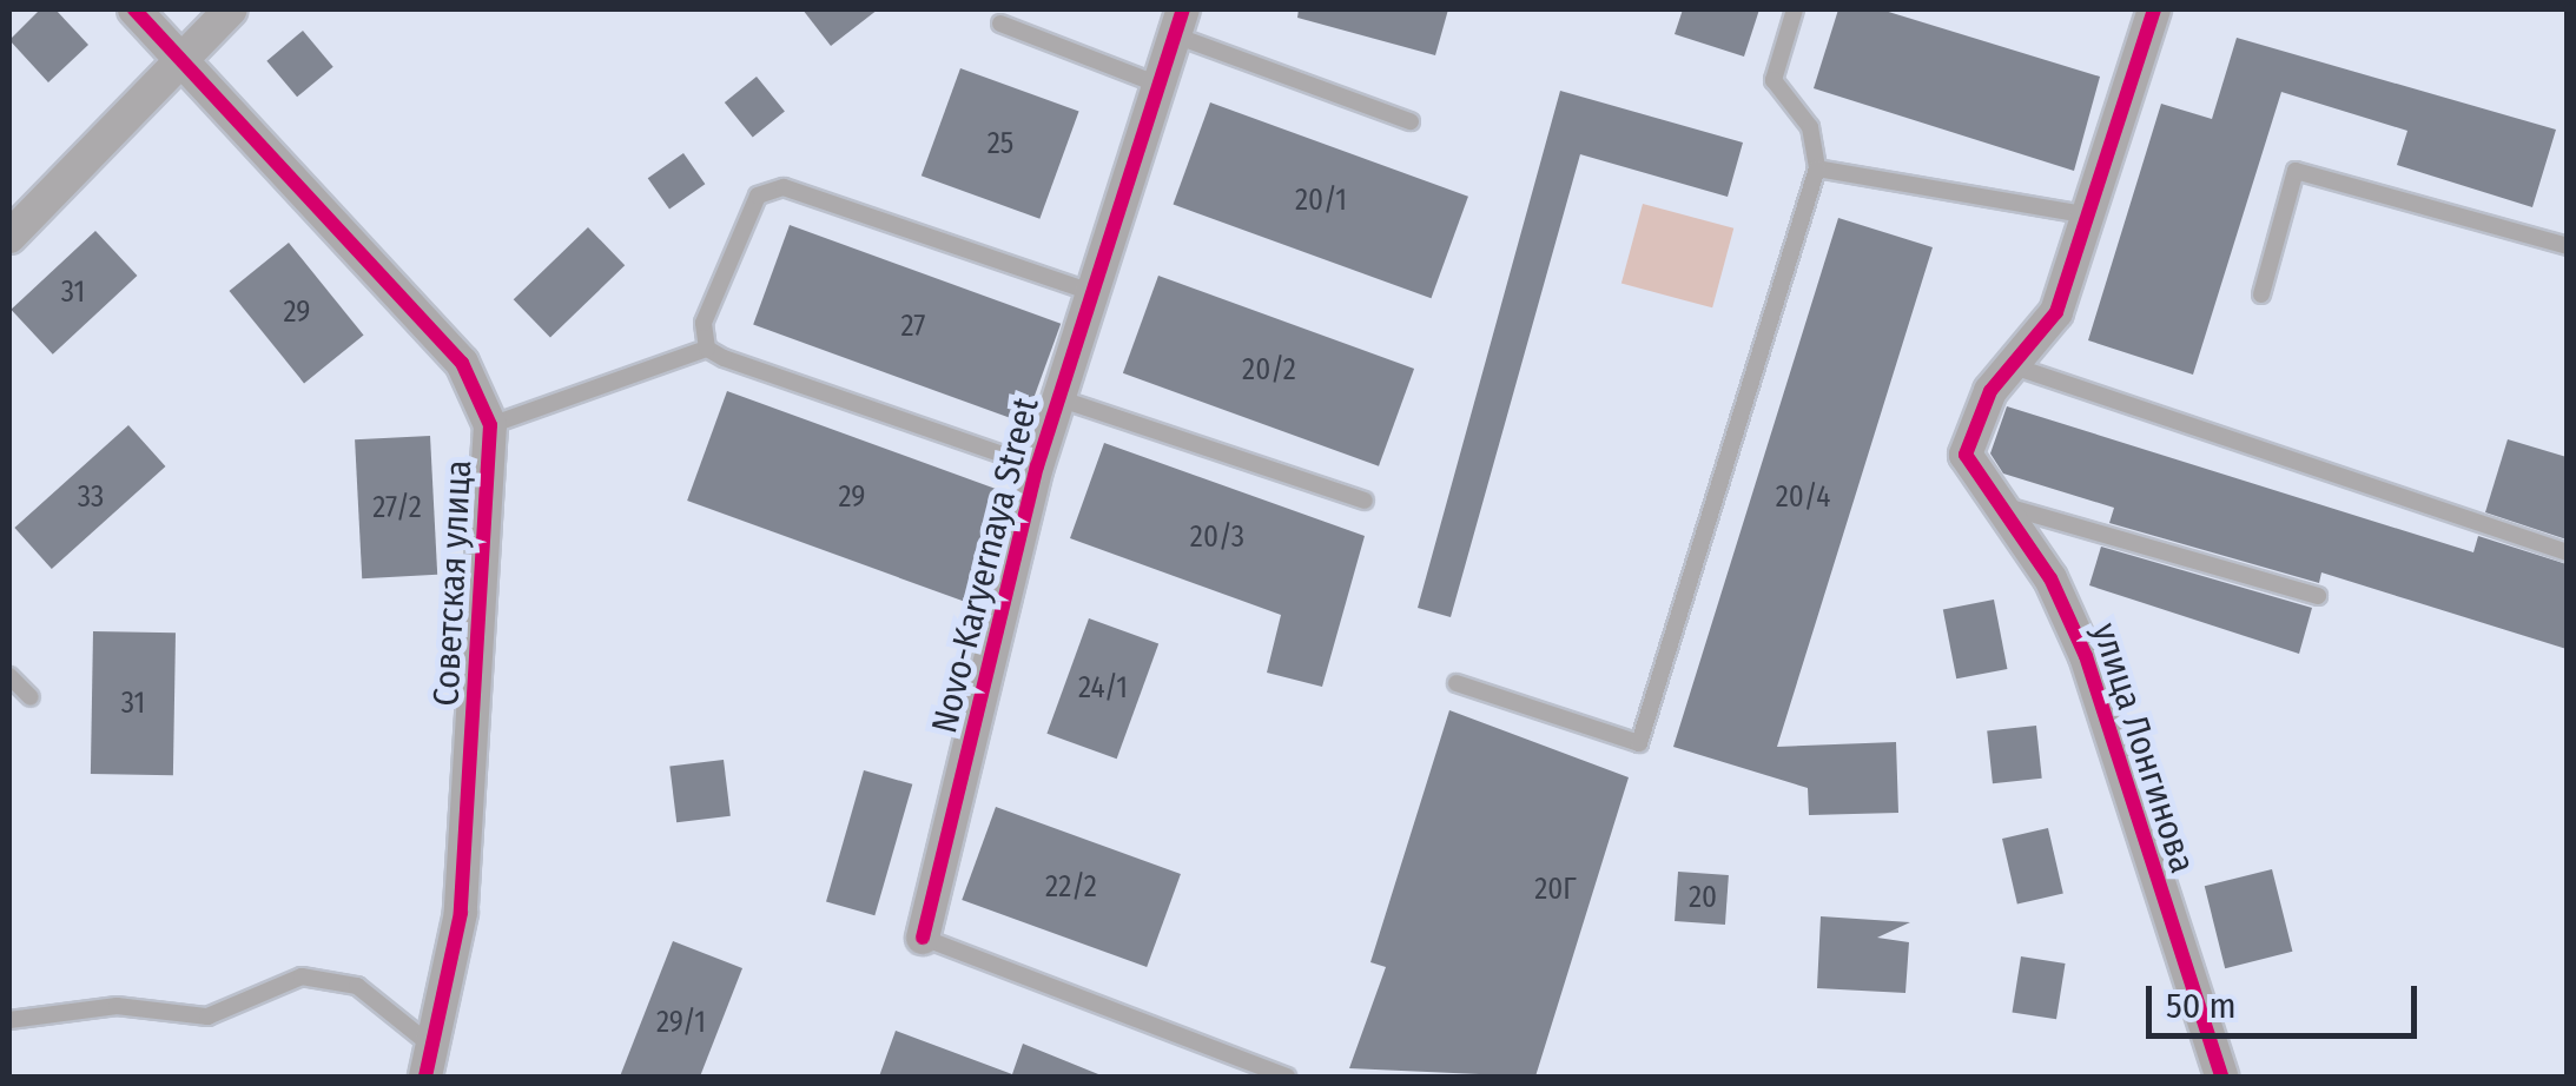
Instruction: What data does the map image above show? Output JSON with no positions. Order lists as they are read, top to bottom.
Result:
{
  "streets": {
    "street": ["Novo-Karyernaya Street", "Советская улица", "улица Лонгинова"]
  },
  "house_numbers": [
    "25",
    "20/1",
    "31",
    "29",
    "27",
    "20/2",
    "33",
    "29",
    "20/4",
    "27/2",
    "20/3",
    "24/1",
    "31",
    "22/2",
    "20Г",
    "20",
    "29/1"
  ],
  "scale_bar": "50 m"
}
